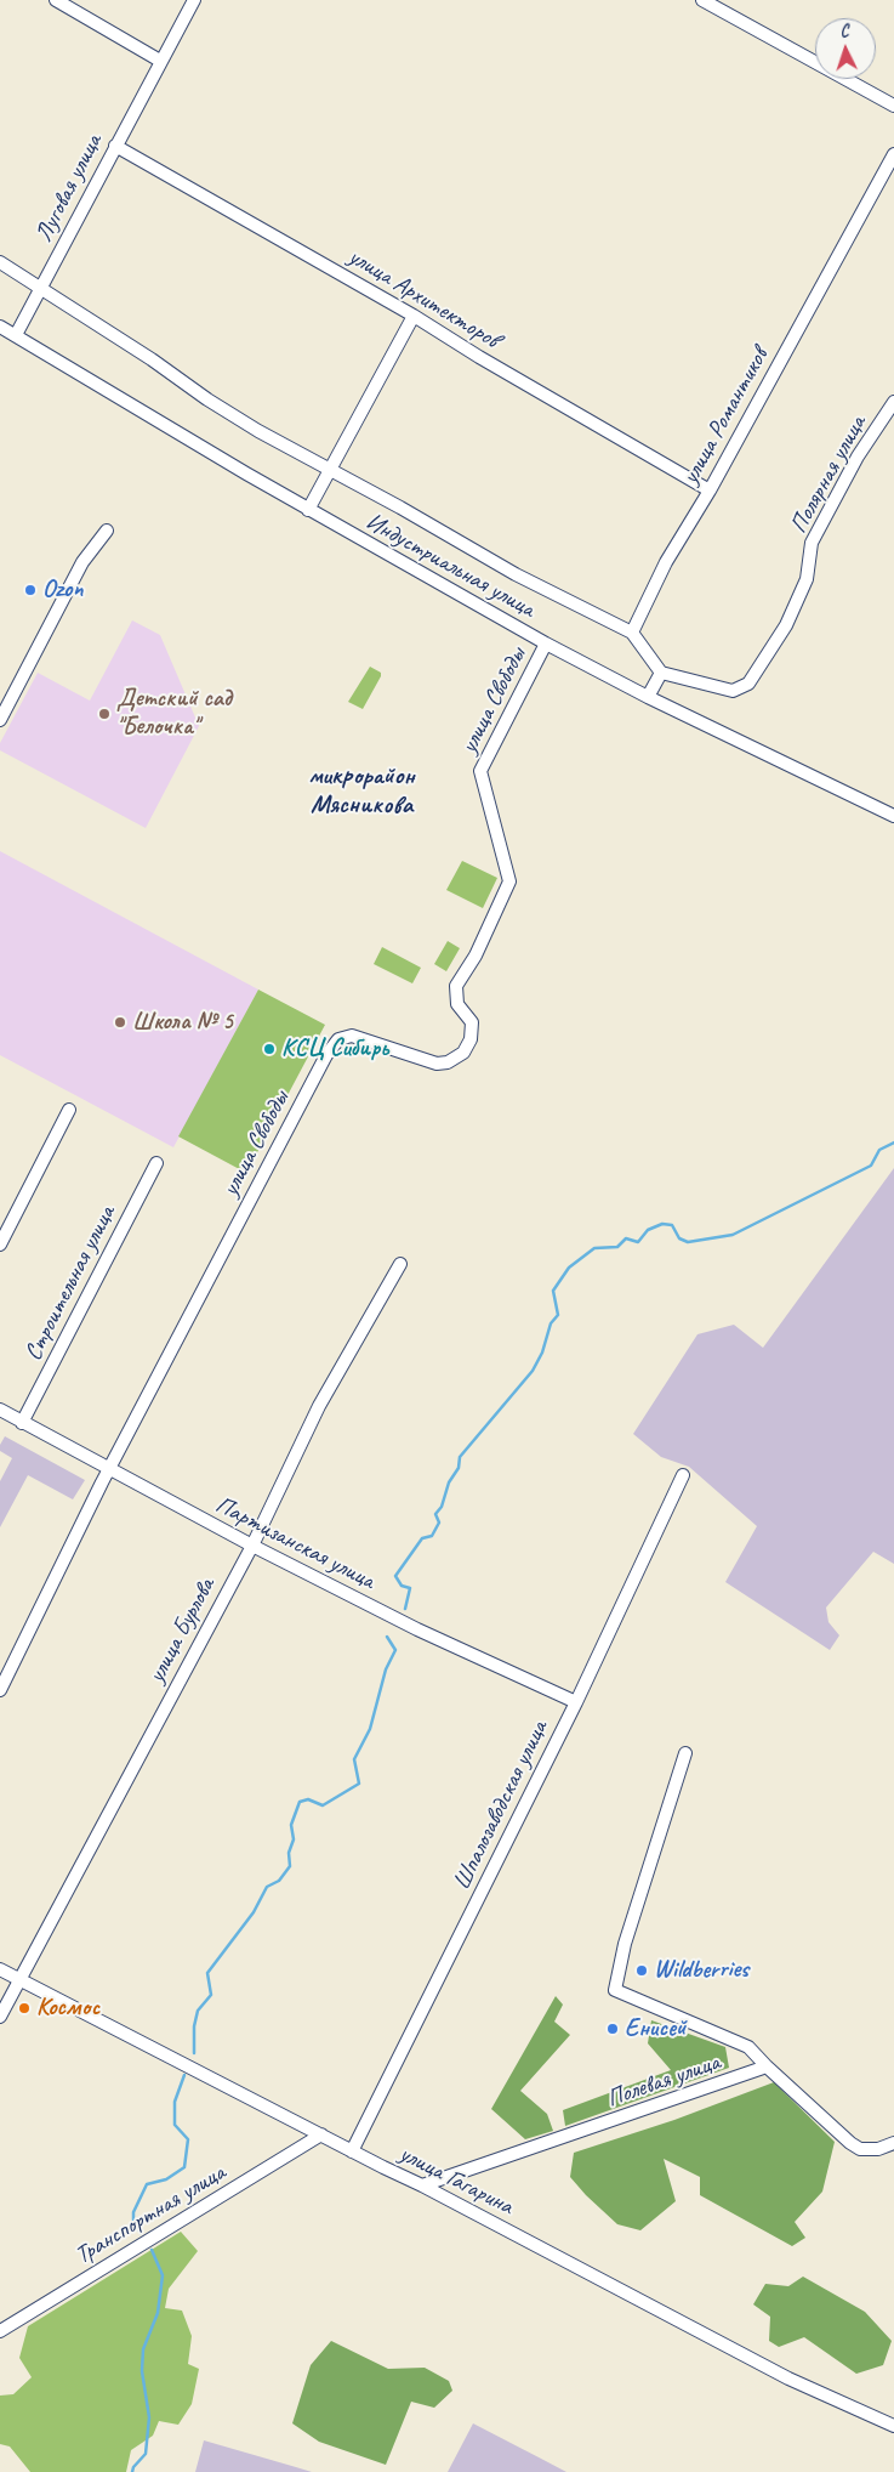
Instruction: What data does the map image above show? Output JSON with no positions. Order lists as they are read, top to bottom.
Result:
{
  "streets": {
    "street": [
      "Луговая улица",
      "улица Архитекторов",
      "улица Романтиков",
      "Полярная улица",
      "Индустриальная улица",
      "улица Свободы",
      "Строительная улица",
      "Партизанская улица",
      "улица Бурлова",
      "Шпалозаводская улица",
      "Полевая улица",
      "улица Гагарина",
      "Транспортная улица"
    ]
  },
  "crossings": [
    ["Луговая улица", "улица Архитекторов"],
    ["Луговая улица", "Индустриальная улица"],
    ["улица Архитекторов", "улица Романтиков"],
    ["улица Романтиков", "Индустриальная улица"],
    ["Индустриальная улица", "улица Свободы"],
    ["улица Свободы", "Партизанская улица"],
    ["Строительная улица", "Партизанская улица"],
    ["Партизанская улица", "улица Бурлова"],
    ["Партизанская улица", "Шпалозаводская улица"],
    ["улица Бурлова", "улица Гагарина"],
    ["Шпалозаводская улица", "улица Гагарина"],
    ["Полевая улица", "улица Гагарина"],
    ["улица Гагарина", "Транспортная улица"]
  ],
  "districts": ["микрорайон Мясникова"],
  "places": [
    "Ozon",
    "Детский сад \"Белочка\"",
    "Школа № 5",
    "КСЦ Сибирь",
    "Wildberries",
    "Космос",
    "Енисей"
  ],
  "north": "top"
}
